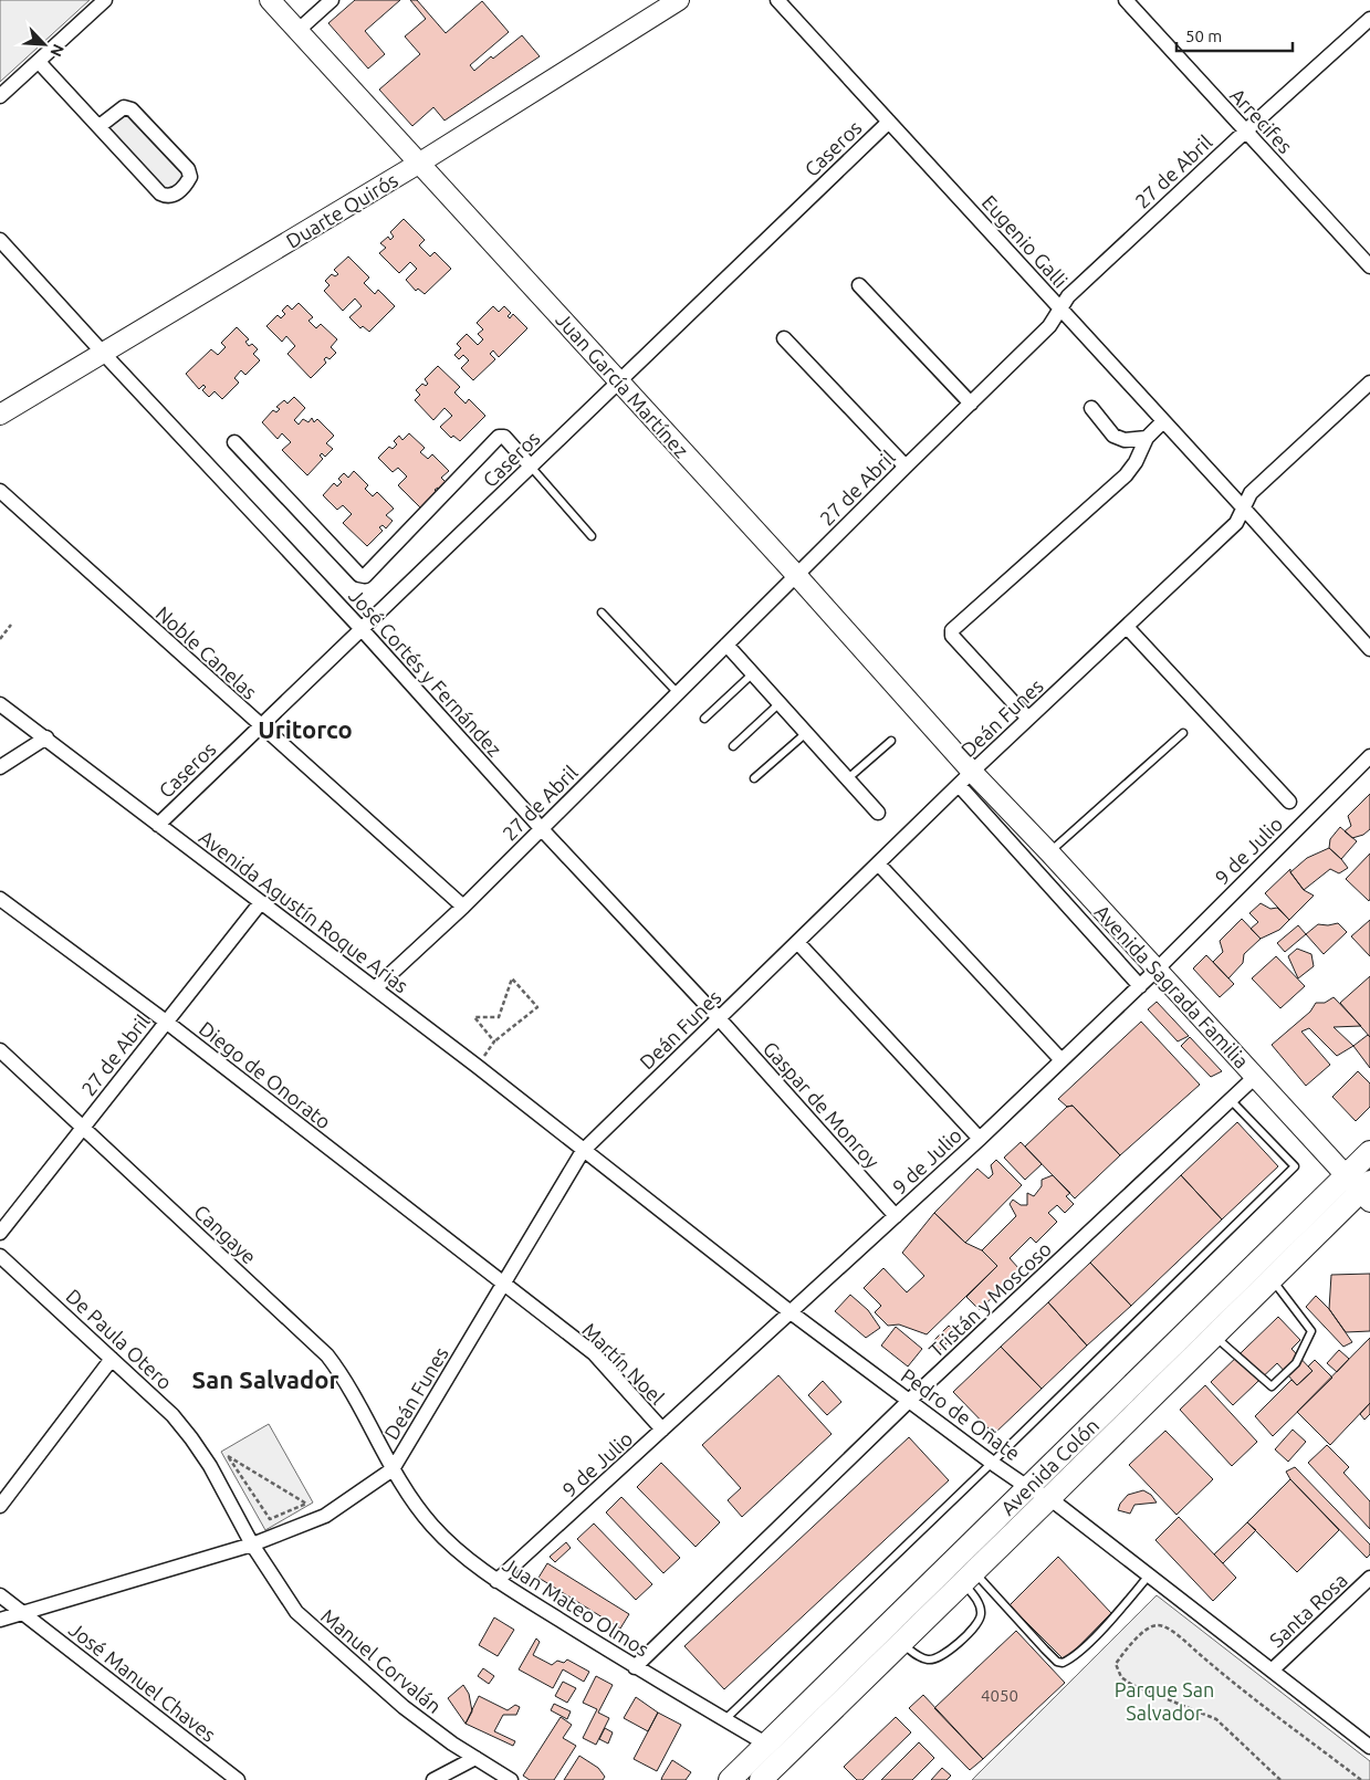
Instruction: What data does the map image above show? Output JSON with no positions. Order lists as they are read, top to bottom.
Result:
{
  "streets": {
    "main road": [
      "Duarte Quirós",
      "Juan García Martínez",
      "Avenida Sagrada Familia",
      "Avenida Colón"
    ],
    "street": [
      "Arrecifes",
      "Caseros",
      "27 de Abril",
      "Eugenio Galli",
      "Noble Canelas",
      "José Cortés y Fernández",
      "Deán Funes",
      "9 de Julio",
      "Avenida Agustín Roque Arias",
      "Diego de Onorato",
      "Gaspar de Monroy",
      "Cangaye",
      "Tristán y Moscoso",
      "De Paula Otero",
      "Martín Noel",
      "Pedro de Oñate",
      "Juan Mateo Olmos",
      "Santa Rosa",
      "Manuel Corvalán",
      "José Manuel Chaves"
    ]
  },
  "crossings": [
    ["Arrecifes", "27 de Abril"],
    ["Caseros", "Eugenio Galli"],
    ["Caseros", "Juan García Martínez"],
    ["Caseros", "Noble Canelas"],
    ["Caseros", "José Cortés y Fernández"],
    ["Caseros", "Avenida Agustín Roque Arias"],
    ["27 de Abril", "Eugenio Galli"],
    ["27 de Abril", "Juan García Martínez"],
    ["27 de Abril", "Noble Canelas"],
    ["27 de Abril", "José Cortés y Fernández"],
    ["27 de Abril", "Avenida Agustín Roque Arias"],
    ["27 de Abril", "Diego de Onorato"],
    ["27 de Abril", "Cangaye"],
    ["Duarte Quirós", "Juan García Martínez"],
    ["Duarte Quirós", "José Cortés y Fernández"],
    ["Eugenio Galli", "Deán Funes"],
    ["Juan García Martínez", "Deán Funes"],
    ["Juan García Martínez", "Avenida Sagrada Familia"],
    ["José Cortés y Fernández", "Deán Funes"],
    ["José Cortés y Fernández", "Gaspar de Monroy"],
    ["Deán Funes", "Avenida Agustín Roque Arias"],
    ["Deán Funes", "Avenida Sagrada Familia"],
    ["Deán Funes", "Diego de Onorato"],
    ["Deán Funes", "Gaspar de Monroy"],
    ["Deán Funes", "Cangaye"],
    ["Deán Funes", "De Paula Otero"],
    ["Deán Funes", "Martín Noel"],
    ["Deán Funes", "Pedro de Oñate"],
    ["Deán Funes", "Juan Mateo Olmos"],
    ["Deán Funes", "Manuel Corvalán"],
    ["Deán Funes", "José Manuel Chaves"],
    ["9 de Julio", "Avenida Sagrada Familia"],
    ["9 de Julio", "Gaspar de Monroy"],
    ["9 de Julio", "Martín Noel"],
    ["9 de Julio", "Pedro de Oñate"],
    ["9 de Julio", "Juan Mateo Olmos"],
    ["Avenida Agustín Roque Arias", "Pedro de Oñate"],
    ["Avenida Sagrada Familia", "Tristán y Moscoso"],
    ["Avenida Sagrada Familia", "Avenida Colón"],
    ["Diego de Onorato", "Martín Noel"],
    ["Cangaye", "Juan Mateo Olmos"],
    ["Tristán y Moscoso", "Pedro de Oñate"],
    ["Tristán y Moscoso", "Juan Mateo Olmos"],
    ["De Paula Otero", "Manuel Corvalán"],
    ["Pedro de Oñate", "Avenida Colón"],
    ["Pedro de Oñate", "Santa Rosa"],
    ["Avenida Colón", "Juan Mateo Olmos"]
  ],
  "districts": ["Uritorco", "San Salvador"],
  "parks": ["Parque San Salvador"],
  "house_numbers": ["4050"],
  "scale_bar": "50 m",
  "north": "bottom right"
}
